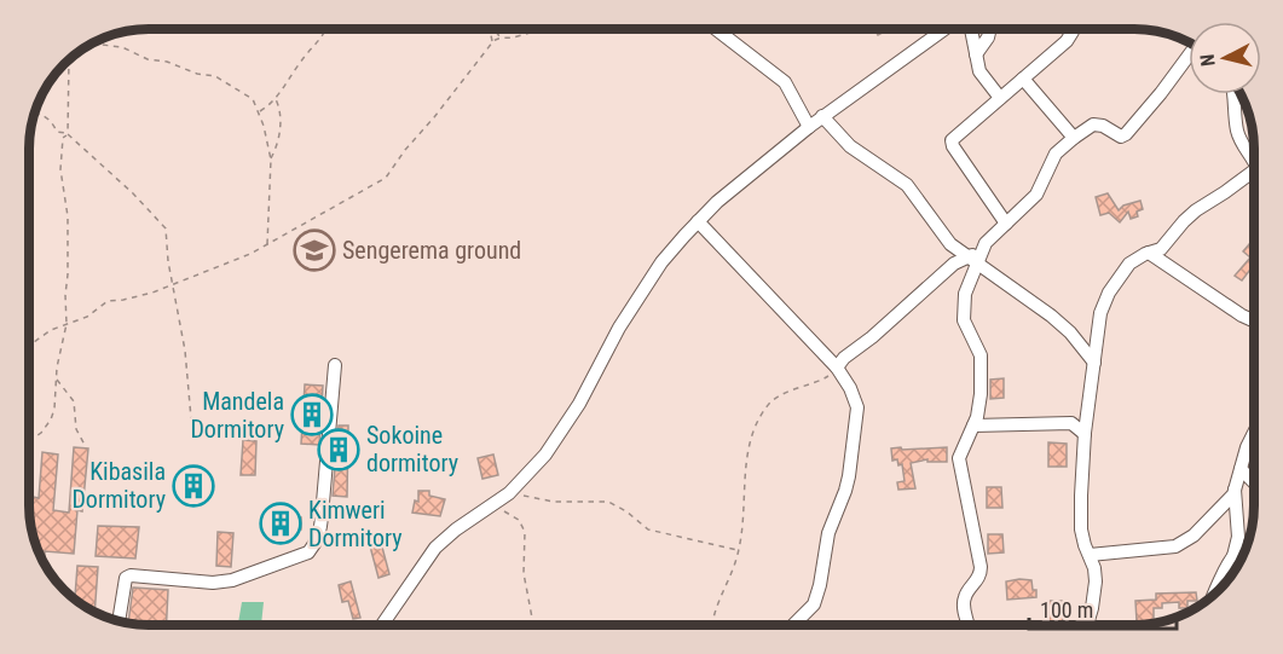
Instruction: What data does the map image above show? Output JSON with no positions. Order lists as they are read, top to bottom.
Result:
{
  "places": {
    "school or university": ["Sengerema ground"],
    "building": [
      "Mandela Dormitory",
      "Sokoine dormitory",
      "Kibasila Dormitory",
      "Kimweri Dormitory"
    ]
  },
  "scale_bar": "100 m",
  "north": "left"
}
